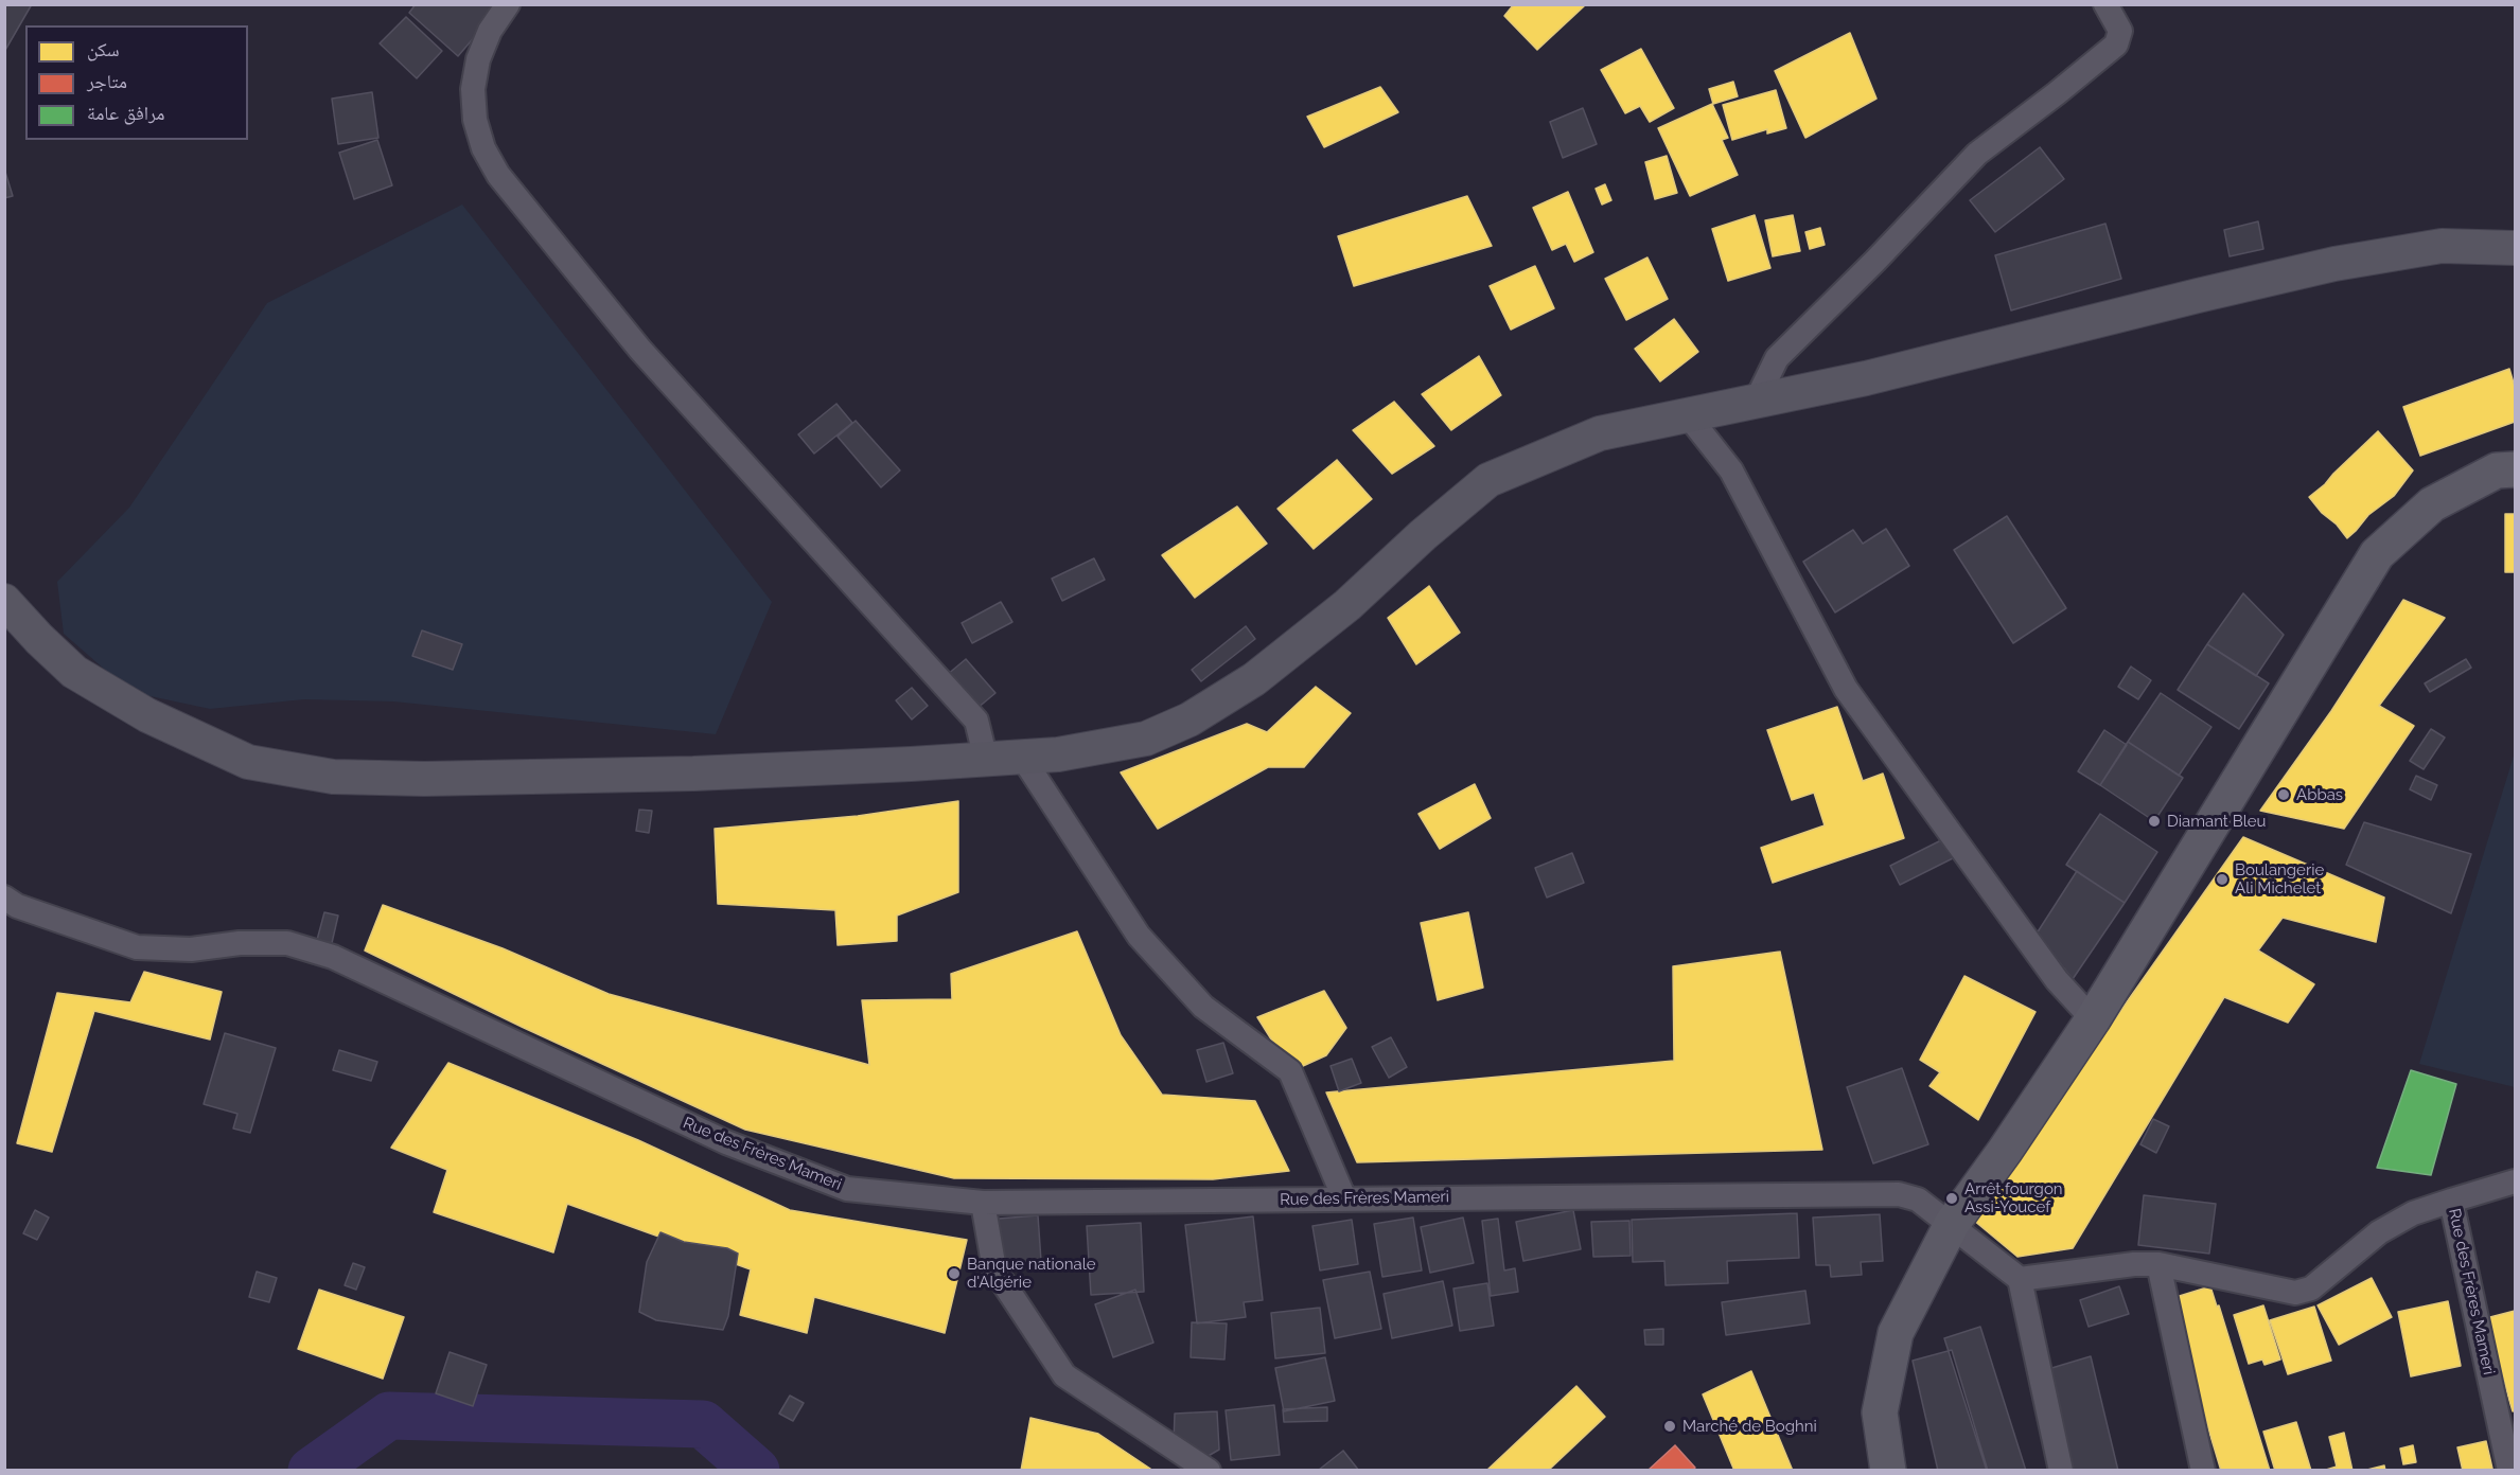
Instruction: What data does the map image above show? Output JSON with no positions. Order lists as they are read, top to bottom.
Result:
{
  "streets": {
    "street": ["Rue des Frères Mameri"]
  },
  "places": [
    "Abbas",
    "Diamant Bleu",
    "Boulangerie Ali Michelet",
    "Arrêt fourgon Assi-Youcef",
    "Banque nationale d'Algérie",
    "Marché de Boghni"
  ],
  "legend": ["سكن", "متاجر", "مرافق عامة"]
}
